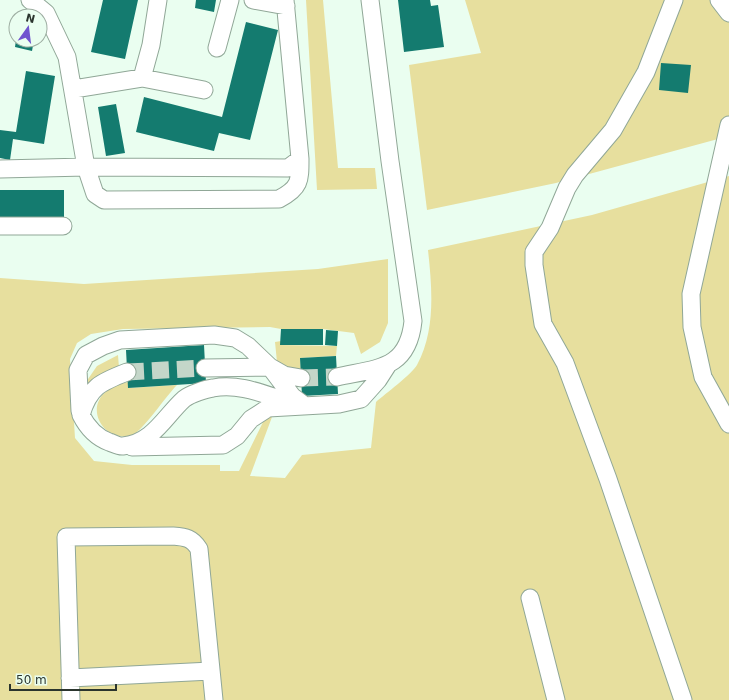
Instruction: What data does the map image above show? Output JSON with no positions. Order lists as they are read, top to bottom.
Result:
{
  "scale_bar": "50 m",
  "north": "top"
}
